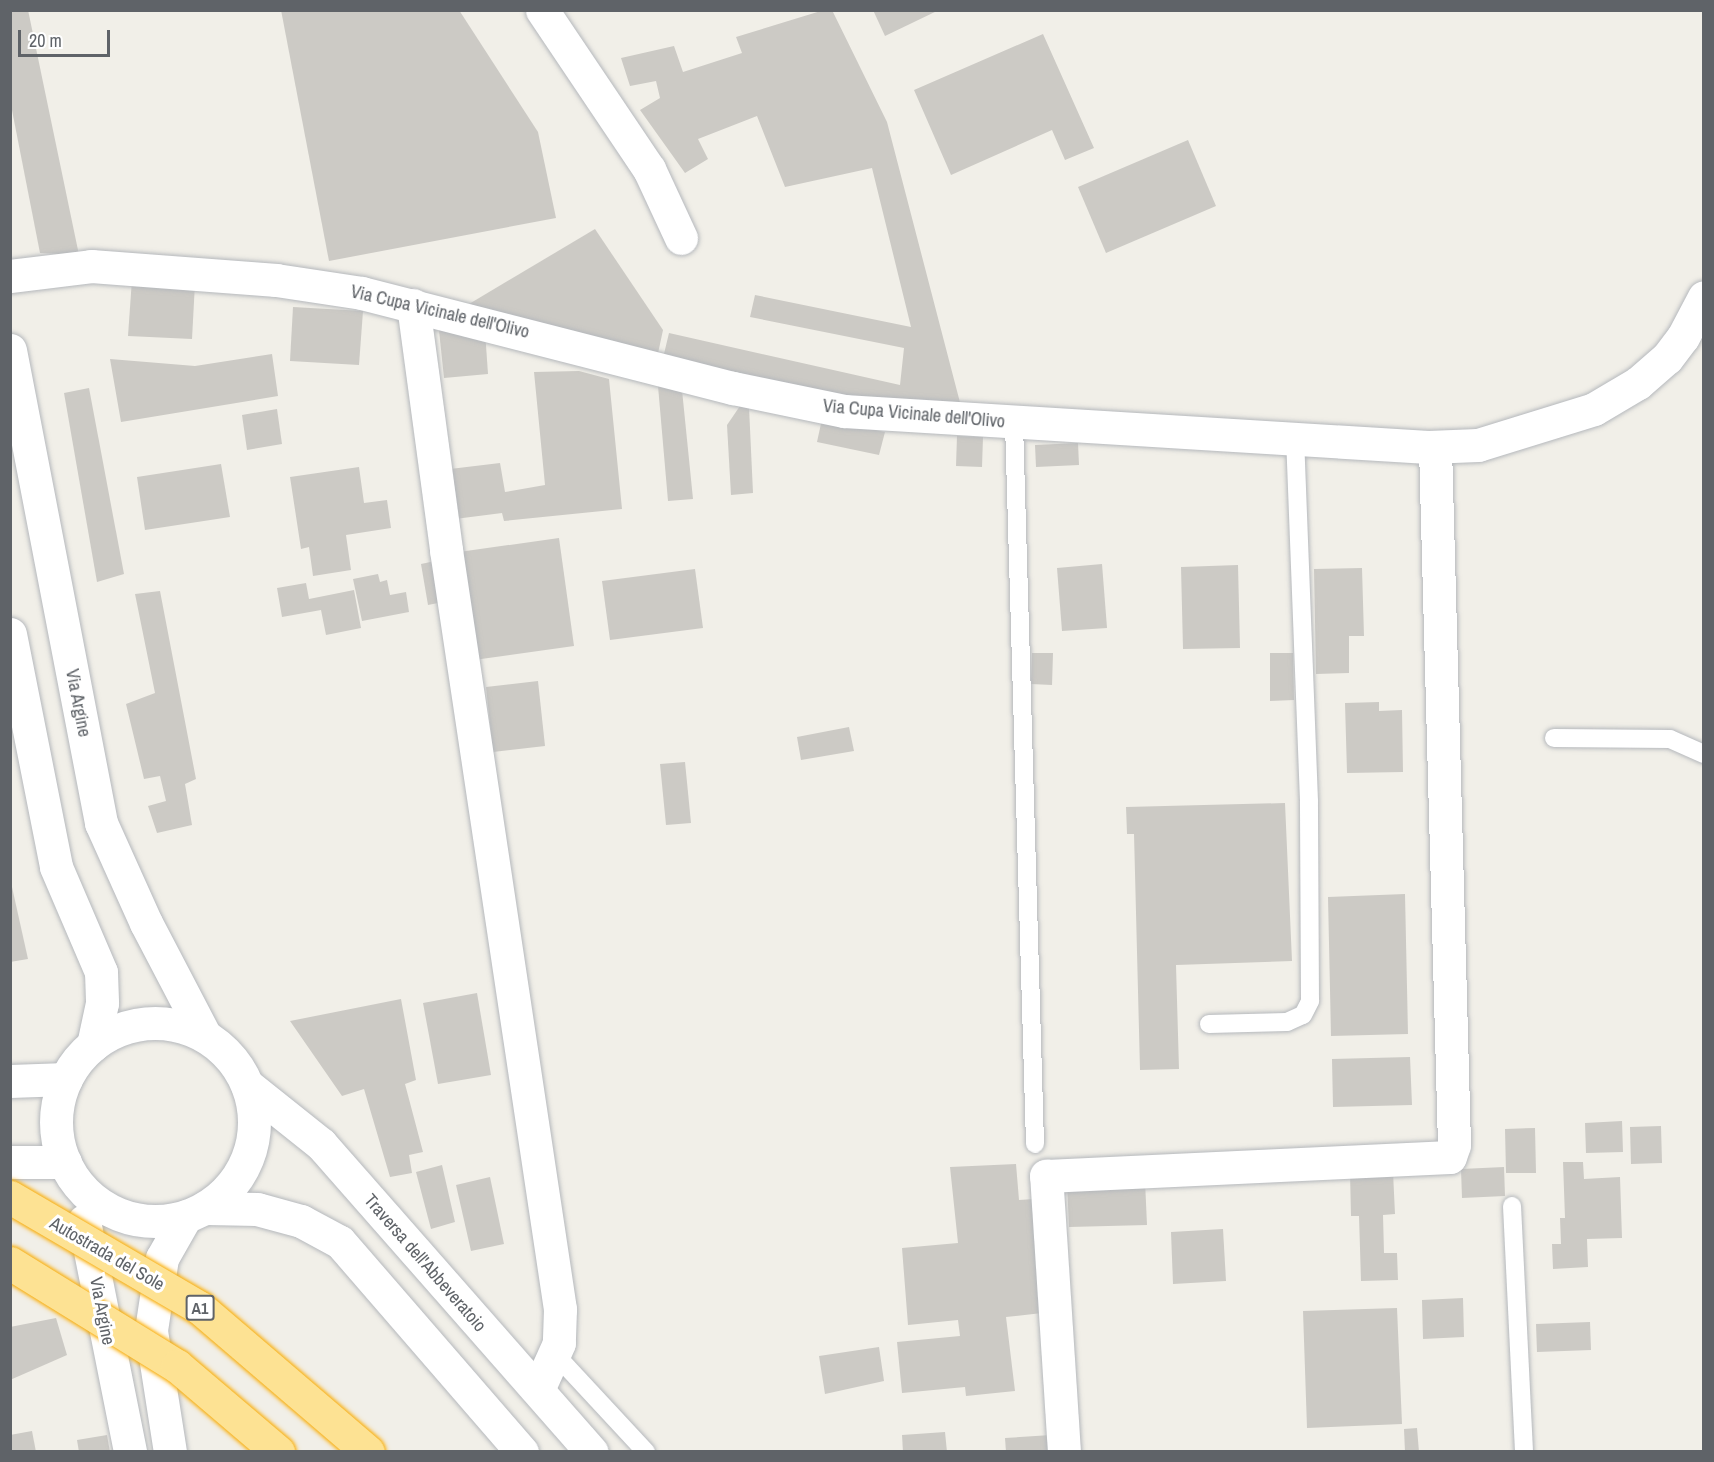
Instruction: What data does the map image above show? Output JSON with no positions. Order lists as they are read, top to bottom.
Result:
{
  "streets": {
    "highway": ["Autostrada del Sole", "A1"],
    "street": ["Via Cupa Vicinale dell'Olivo", "Via Argine", "Traversa dell'Abbeveratoio"]
  },
  "crossings": [
    ["Via Argine", "Traversa dell'Abbeveratoio"]
  ],
  "scale_bar": "20 m"
}
